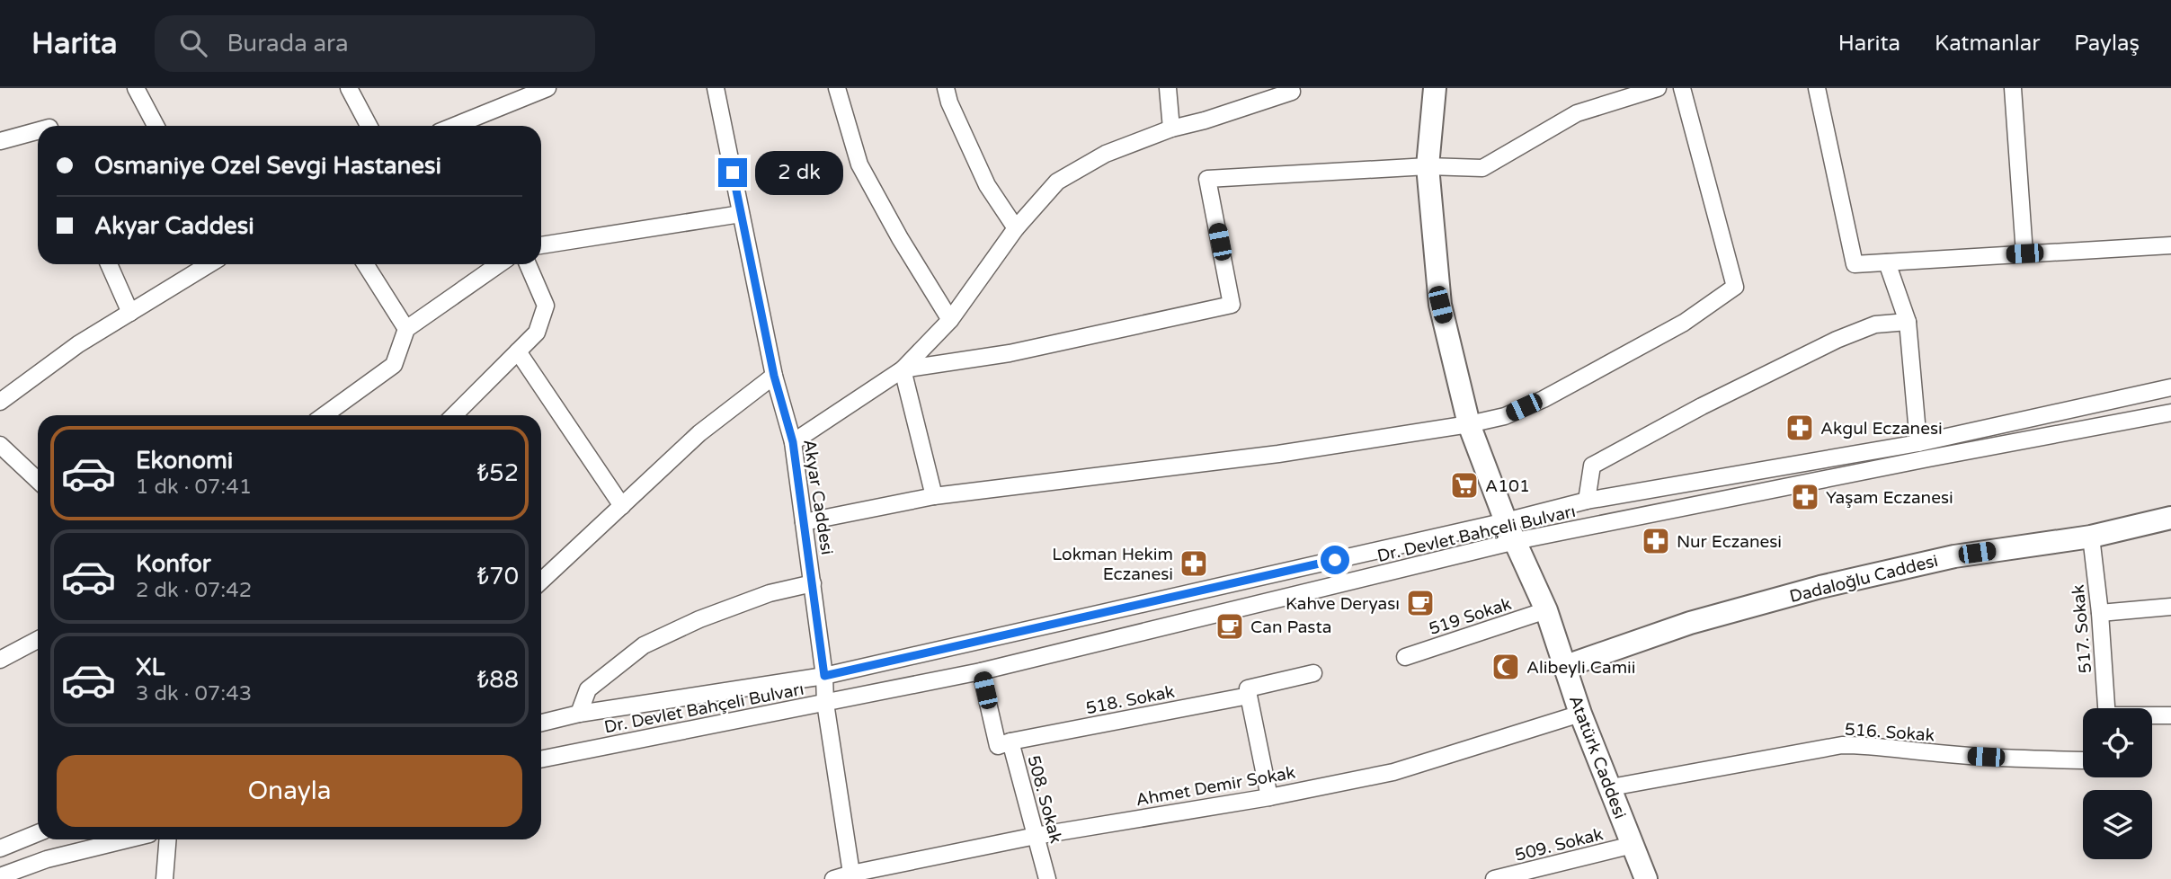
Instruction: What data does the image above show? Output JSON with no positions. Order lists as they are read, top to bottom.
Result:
{
  "streets": {
    "street": [
      "Akyar Caddesi",
      "Dr. Devlet Bahçeli Bulvarı",
      "Dadaloğlu Caddesi",
      "519 Sokak",
      "517. Sokak",
      "518. Sokak",
      "516. Sokak",
      "Atatürk Caddesi",
      "Ahmet Demir Sokak",
      "508. Sokak",
      "509. Sokak"
    ]
  },
  "crossings": [
    ["Akyar Caddesi", "Dr. Devlet Bahçeli Bulvarı"],
    ["Akyar Caddesi", "Ahmet Demir Sokak"],
    ["Dr. Devlet Bahçeli Bulvarı", "Atatürk Caddesi"],
    ["Dr. Devlet Bahçeli Bulvarı", "508. Sokak"],
    ["Dadaloğlu Caddesi", "517. Sokak"],
    ["Dadaloğlu Caddesi", "Atatürk Caddesi"],
    ["519 Sokak", "Atatürk Caddesi"],
    ["518. Sokak", "508. Sokak"],
    ["516. Sokak", "Atatürk Caddesi"],
    ["Atatürk Caddesi", "Ahmet Demir Sokak"],
    ["Atatürk Caddesi", "509. Sokak"],
    ["Ahmet Demir Sokak", "508. Sokak"]
  ],
  "places": {
    "pharmacy": [
      "Akgul Eczanesi",
      "Yaşam Eczanesi",
      "Nur Eczanesi",
      "Lokman Hekim Eczanesi"
    ],
    "supermarket": ["A101"],
    "cafe": ["Kahve Deryası", "Can Pasta"],
    "mosque": ["Alibeyli Camii"]
  },
  "page": {
    "header": "Harita",
    "search": "Burada ara",
    "nav": ["Harita", "Katmanlar", "Paylaş"],
    "banner": ["Osmaniye Ozel Sevgi Hastanesi", "Akyar Caddesi"],
    "bubble": "2 dk",
    "list": [
      {
        "name": "Ekonomi",
        "note": "1 dk · 07:41",
        "value": "₺52"
      },
      {
        "name": "Konfor",
        "note": "2 dk · 07:42",
        "value": "₺70"
      },
      {
        "name": "XL",
        "note": "3 dk · 07:43",
        "value": "₺88"
      }
    ],
    "buttons": "Onayla"
  }
}
